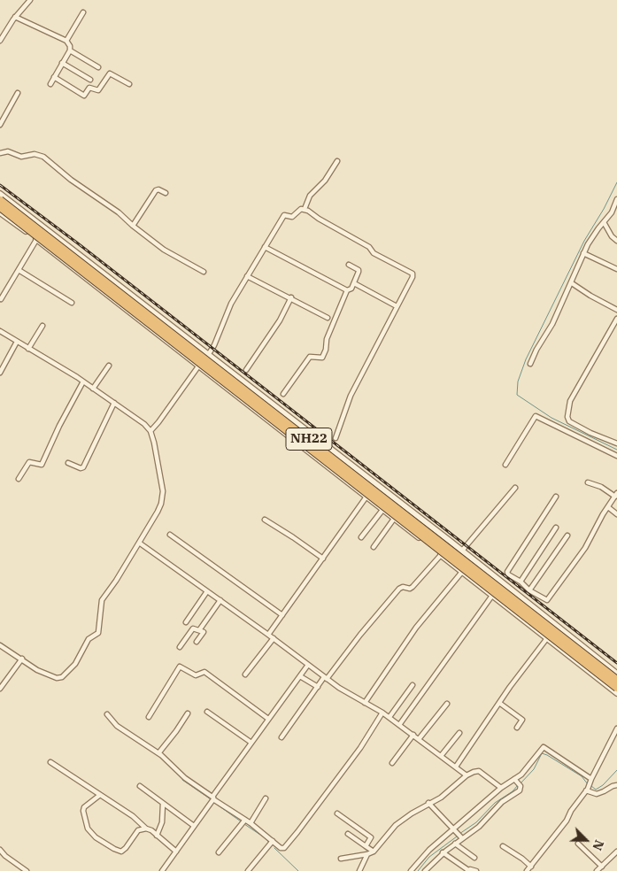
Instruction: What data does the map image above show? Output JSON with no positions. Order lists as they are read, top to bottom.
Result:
{
  "streets": {
    "highway": ["NH22"]
  },
  "north": "bottom right"
}
